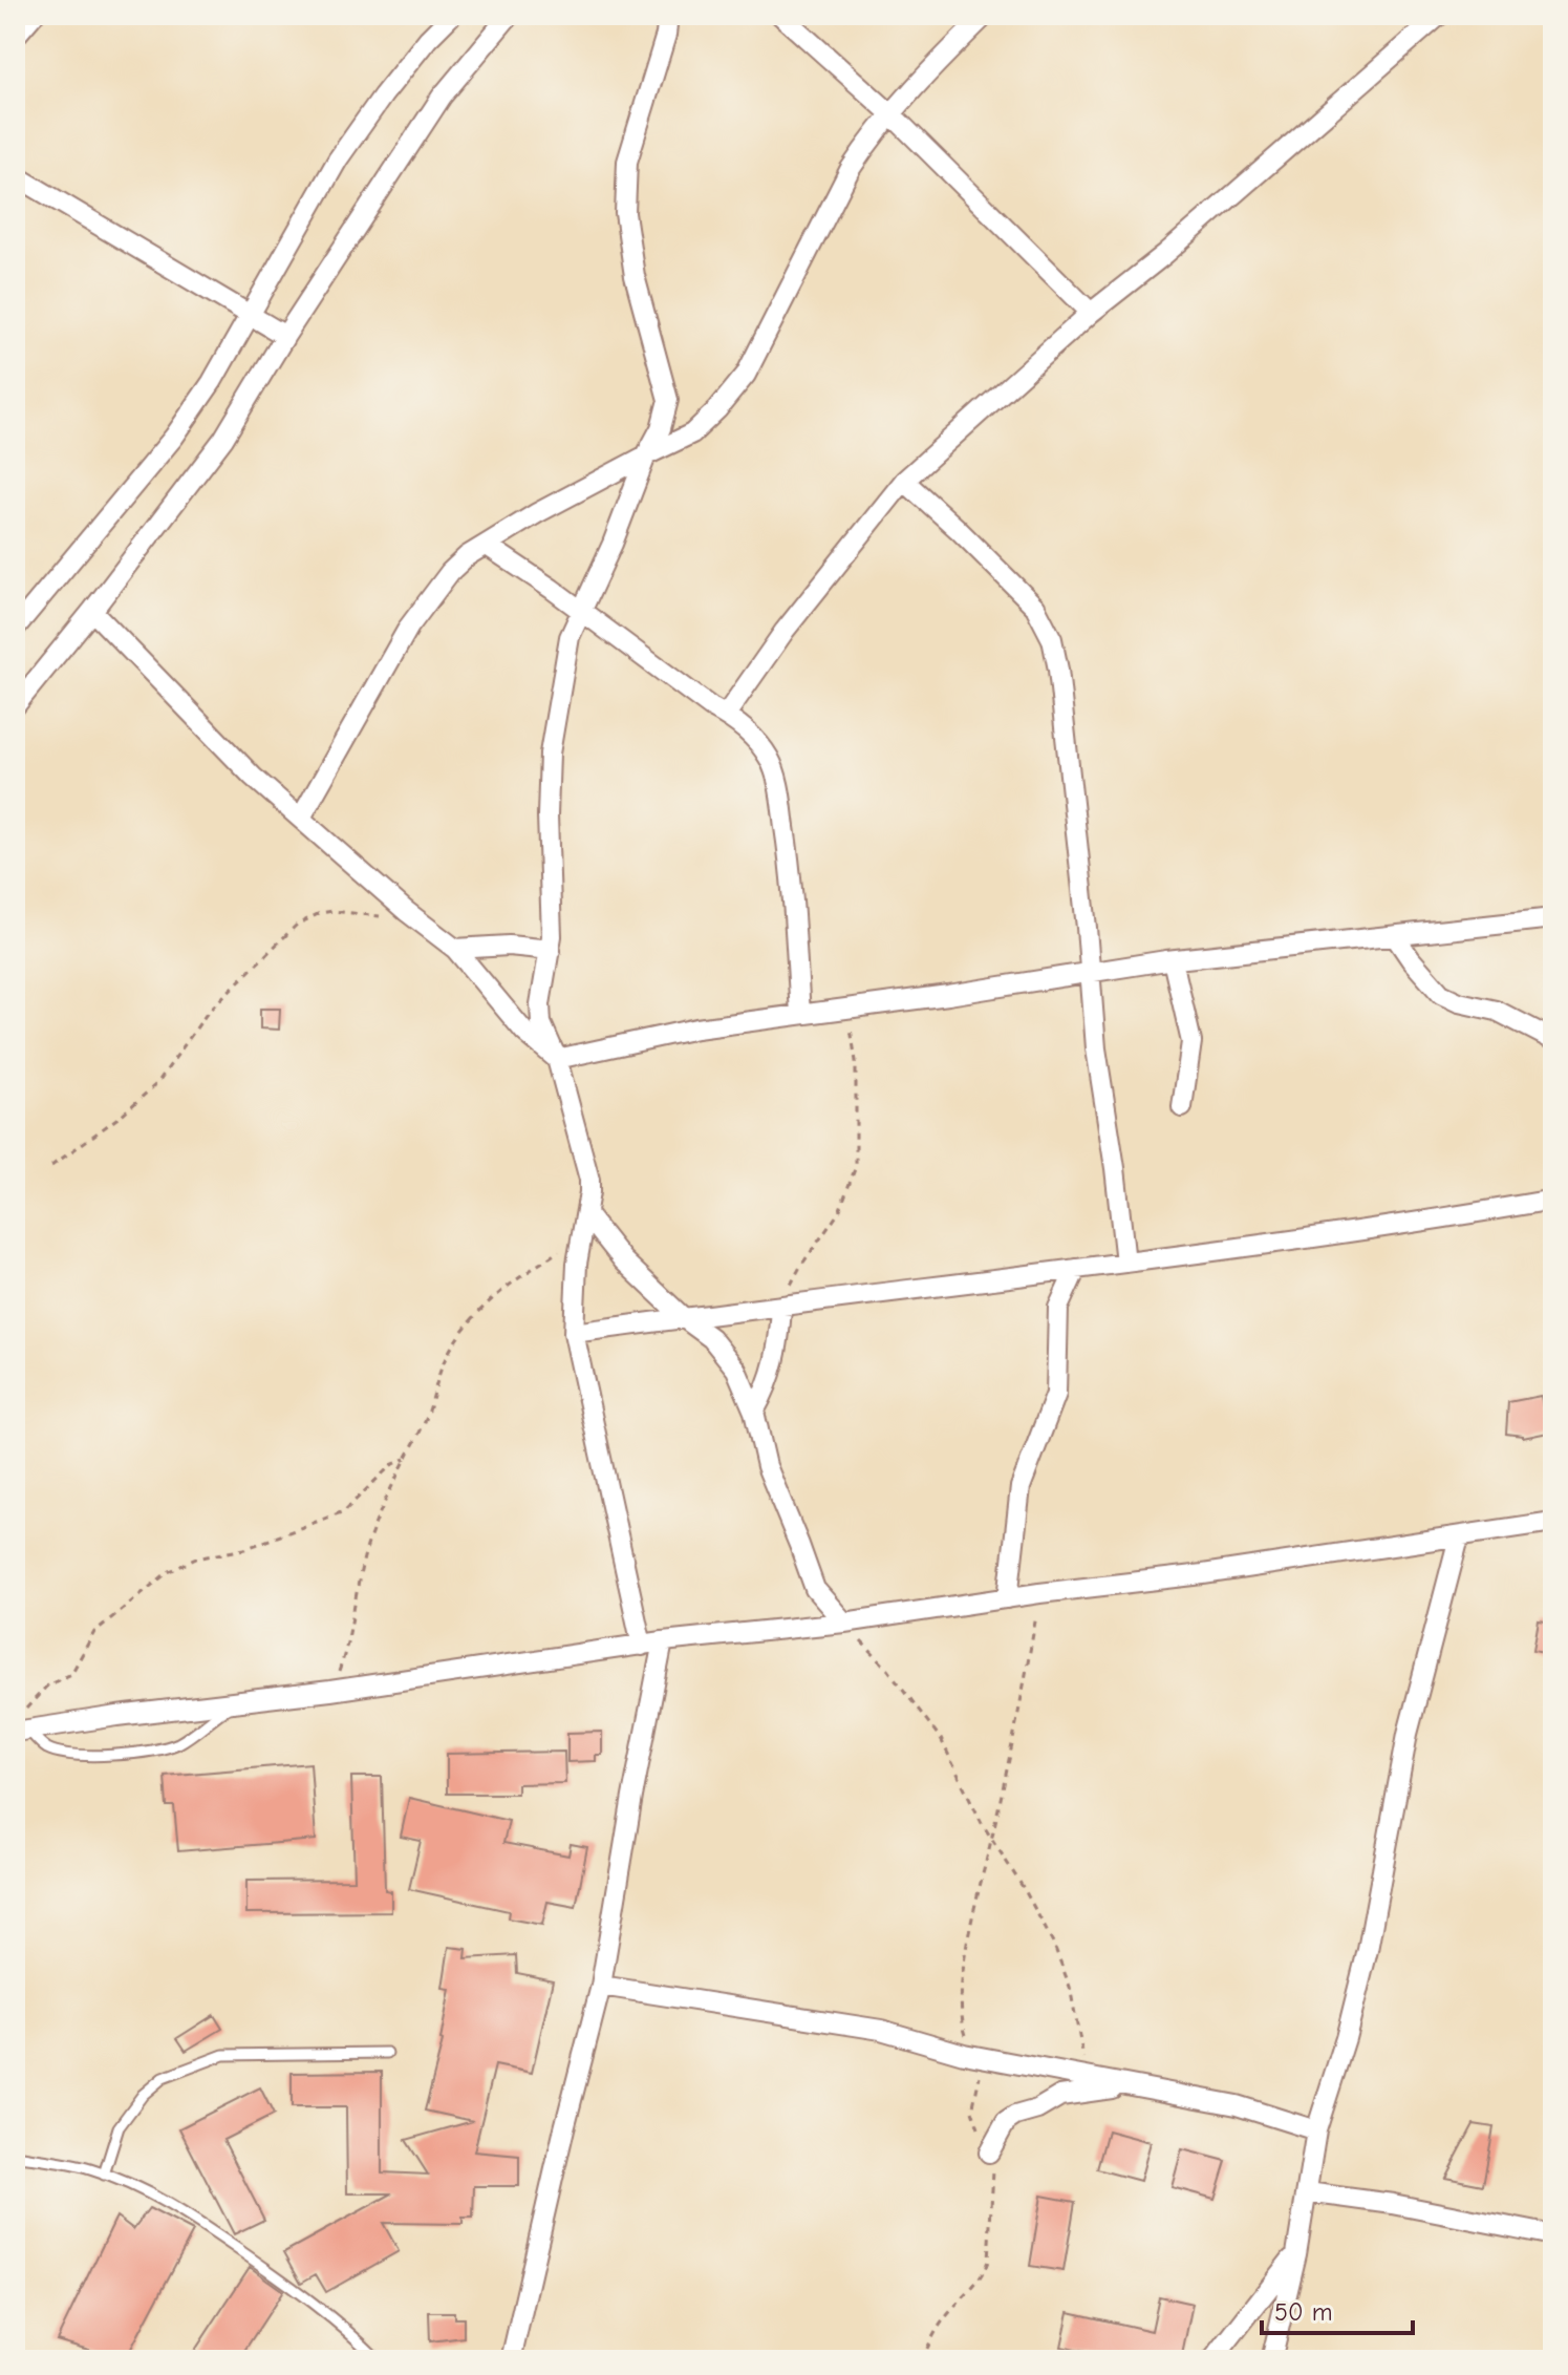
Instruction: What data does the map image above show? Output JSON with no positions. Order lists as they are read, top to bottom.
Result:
{
  "scale_bar": "50 m"
}
